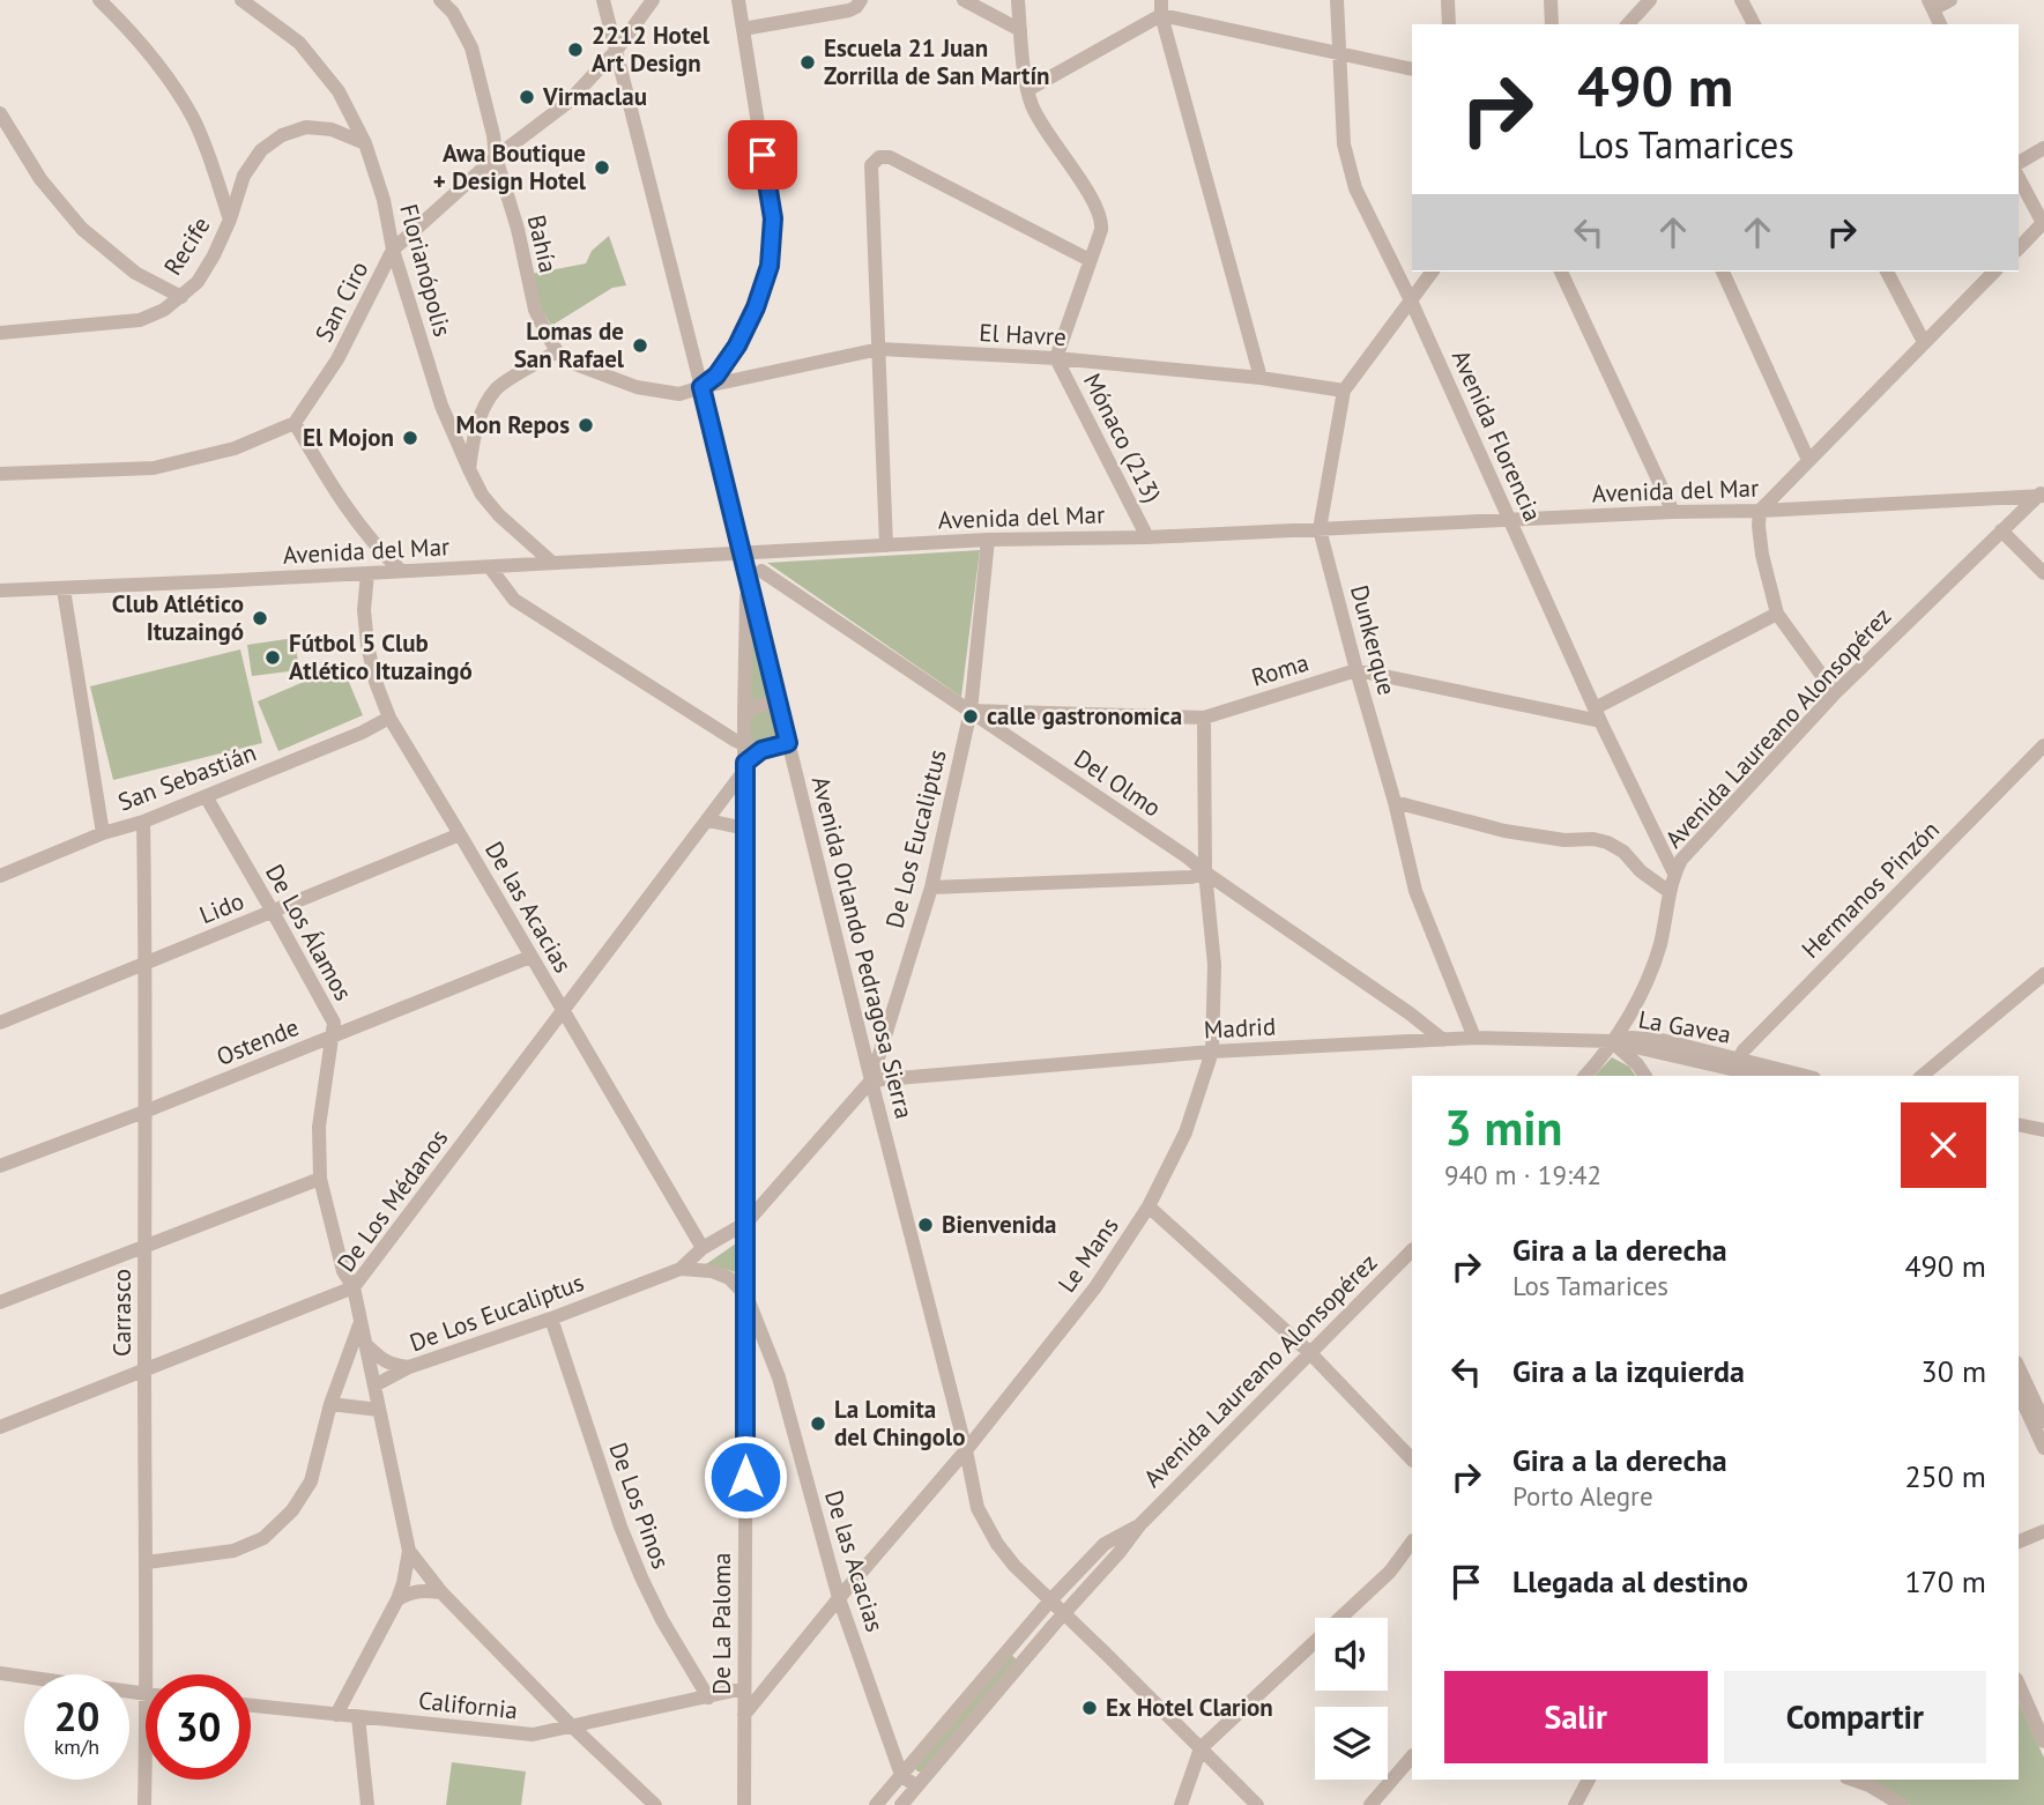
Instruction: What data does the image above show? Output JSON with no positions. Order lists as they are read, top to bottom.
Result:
{
  "streets": {
    "street": [
      "Bahía",
      "Recife",
      "Florianópolis",
      "San Ciro",
      "El Havre",
      "Avenida Florencia",
      "Mónaco (213)",
      "Avenida del Mar",
      "Dunkerque",
      "Roma",
      "Avenida Laureano Alonsopérez",
      "San Sebastián",
      "Del Olmo",
      "De Los Eucaliptus",
      "Hermanos Pinzón",
      "De las Acacias",
      "Lido",
      "De Los Álamos",
      "Avenida Orlando Pedragosa Sierra",
      "La Gavea",
      "Madrid",
      "Ostende",
      "De Los Médanos",
      "Le Mans",
      "Carrasco",
      "De Los Pinos",
      "De La Paloma",
      "California"
    ]
  },
  "crossings": [
    ["Bahía", "San Ciro"],
    ["Recife", "Florianópolis"],
    ["Florianópolis", "San Ciro"],
    ["Florianópolis", "Avenida del Mar"],
    ["San Ciro", "Avenida Orlando Pedragosa Sierra"],
    ["El Havre", "Mónaco (213)"],
    ["El Havre", "Dunkerque"],
    ["El Havre", "Avenida Orlando Pedragosa Sierra"],
    ["Avenida Florencia", "Avenida del Mar"],
    ["Avenida Florencia", "Dunkerque"],
    ["Avenida Florencia", "Roma"],
    ["Avenida Florencia", "Avenida Laureano Alonsopérez"],
    ["Mónaco (213)", "Avenida del Mar"],
    ["Avenida del Mar", "Dunkerque"],
    ["Avenida del Mar", "Avenida Laureano Alonsopérez"],
    ["Avenida del Mar", "De Los Eucaliptus"],
    ["Avenida del Mar", "De las Acacias"],
    ["Avenida del Mar", "Avenida Orlando Pedragosa Sierra"],
    ["Dunkerque", "Roma"],
    ["Dunkerque", "Madrid"],
    ["Roma", "Del Olmo"],
    ["Roma", "De Los Eucaliptus"],
    ["Roma", "Le Mans"],
    ["Avenida Laureano Alonsopérez", "De las Acacias"],
    ["Avenida Laureano Alonsopérez", "Avenida Orlando Pedragosa Sierra"],
    ["Avenida Laureano Alonsopérez", "La Gavea"],
    ["Avenida Laureano Alonsopérez", "Madrid"],
    ["San Sebastián", "De las Acacias"],
    ["San Sebastián", "De Los Álamos"],
    ["San Sebastián", "Carrasco"],
    ["Del Olmo", "De Los Eucaliptus"],
    ["Del Olmo", "Avenida Orlando Pedragosa Sierra"],
    ["Del Olmo", "Madrid"],
    ["Del Olmo", "Le Mans"],
    ["Del Olmo", "De La Paloma"],
    ["De Los Eucaliptus", "De las Acacias"],
    ["De Los Eucaliptus", "Avenida Orlando Pedragosa Sierra"],
    ["De Los Eucaliptus", "Madrid"],
    ["De Los Eucaliptus", "De Los Médanos"],
    ["De Los Eucaliptus", "De Los Pinos"],
    ["De Los Eucaliptus", "De La Paloma"],
    ["Hermanos Pinzón", "La Gavea"],
    ["De las Acacias", "Lido"],
    ["De las Acacias", "Ostende"],
    ["De las Acacias", "De Los Médanos"],
    ["De las Acacias", "Le Mans"],
    ["De las Acacias", "De La Paloma"],
    ["Lido", "De Los Álamos"],
    ["Lido", "Carrasco"],
    ["De Los Álamos", "Ostende"],
    ["De Los Álamos", "De Los Médanos"],
    ["Avenida Orlando Pedragosa Sierra", "Madrid"],
    ["Avenida Orlando Pedragosa Sierra", "Le Mans"],
    ["Avenida Orlando Pedragosa Sierra", "De La Paloma"],
    ["La Gavea", "Madrid"],
    ["Madrid", "Le Mans"],
    ["Ostende", "Carrasco"],
    ["De Los Médanos", "De La Paloma"],
    ["De Los Médanos", "California"],
    ["Le Mans", "De La Paloma"],
    ["De Los Pinos", "California"],
    ["De La Paloma", "California"]
  ],
  "places": [
    "2212 Hotel Art Design",
    "Escuela 21 Juan Zorrilla de San Martín",
    "Virmaclau",
    "Awa Boutique + Design Hotel",
    "Lomas de San Rafael",
    "Mon Repos",
    "El Mojon",
    "Club Atlético Ituzaingó",
    "Fútbol 5 Club Atlético Ituzaingó",
    "calle gastronomica",
    "Bienvenida",
    "La Lomita del Chingolo",
    "Ex Hotel Clarion"
  ],
  "page": {
    "turn": ["490 m", "Los Tamarices"],
    "heading": ["3 min", "940 m · 19:42"],
    "list": [
      {
        "name": "Gira a la derecha",
        "note": "Los Tamarices",
        "value": "490 m"
      },
      {
        "name": "Gira a la izquierda",
        "value": "30 m"
      },
      {
        "name": "Gira a la derecha",
        "note": "Porto Alegre",
        "value": "250 m"
      },
      {
        "name": "Llegada al destino",
        "value": "170 m"
      }
    ],
    "buttons": ["Salir", "Compartir"],
    "speed": "20 km/h",
    "limit": "30"
  }
}
